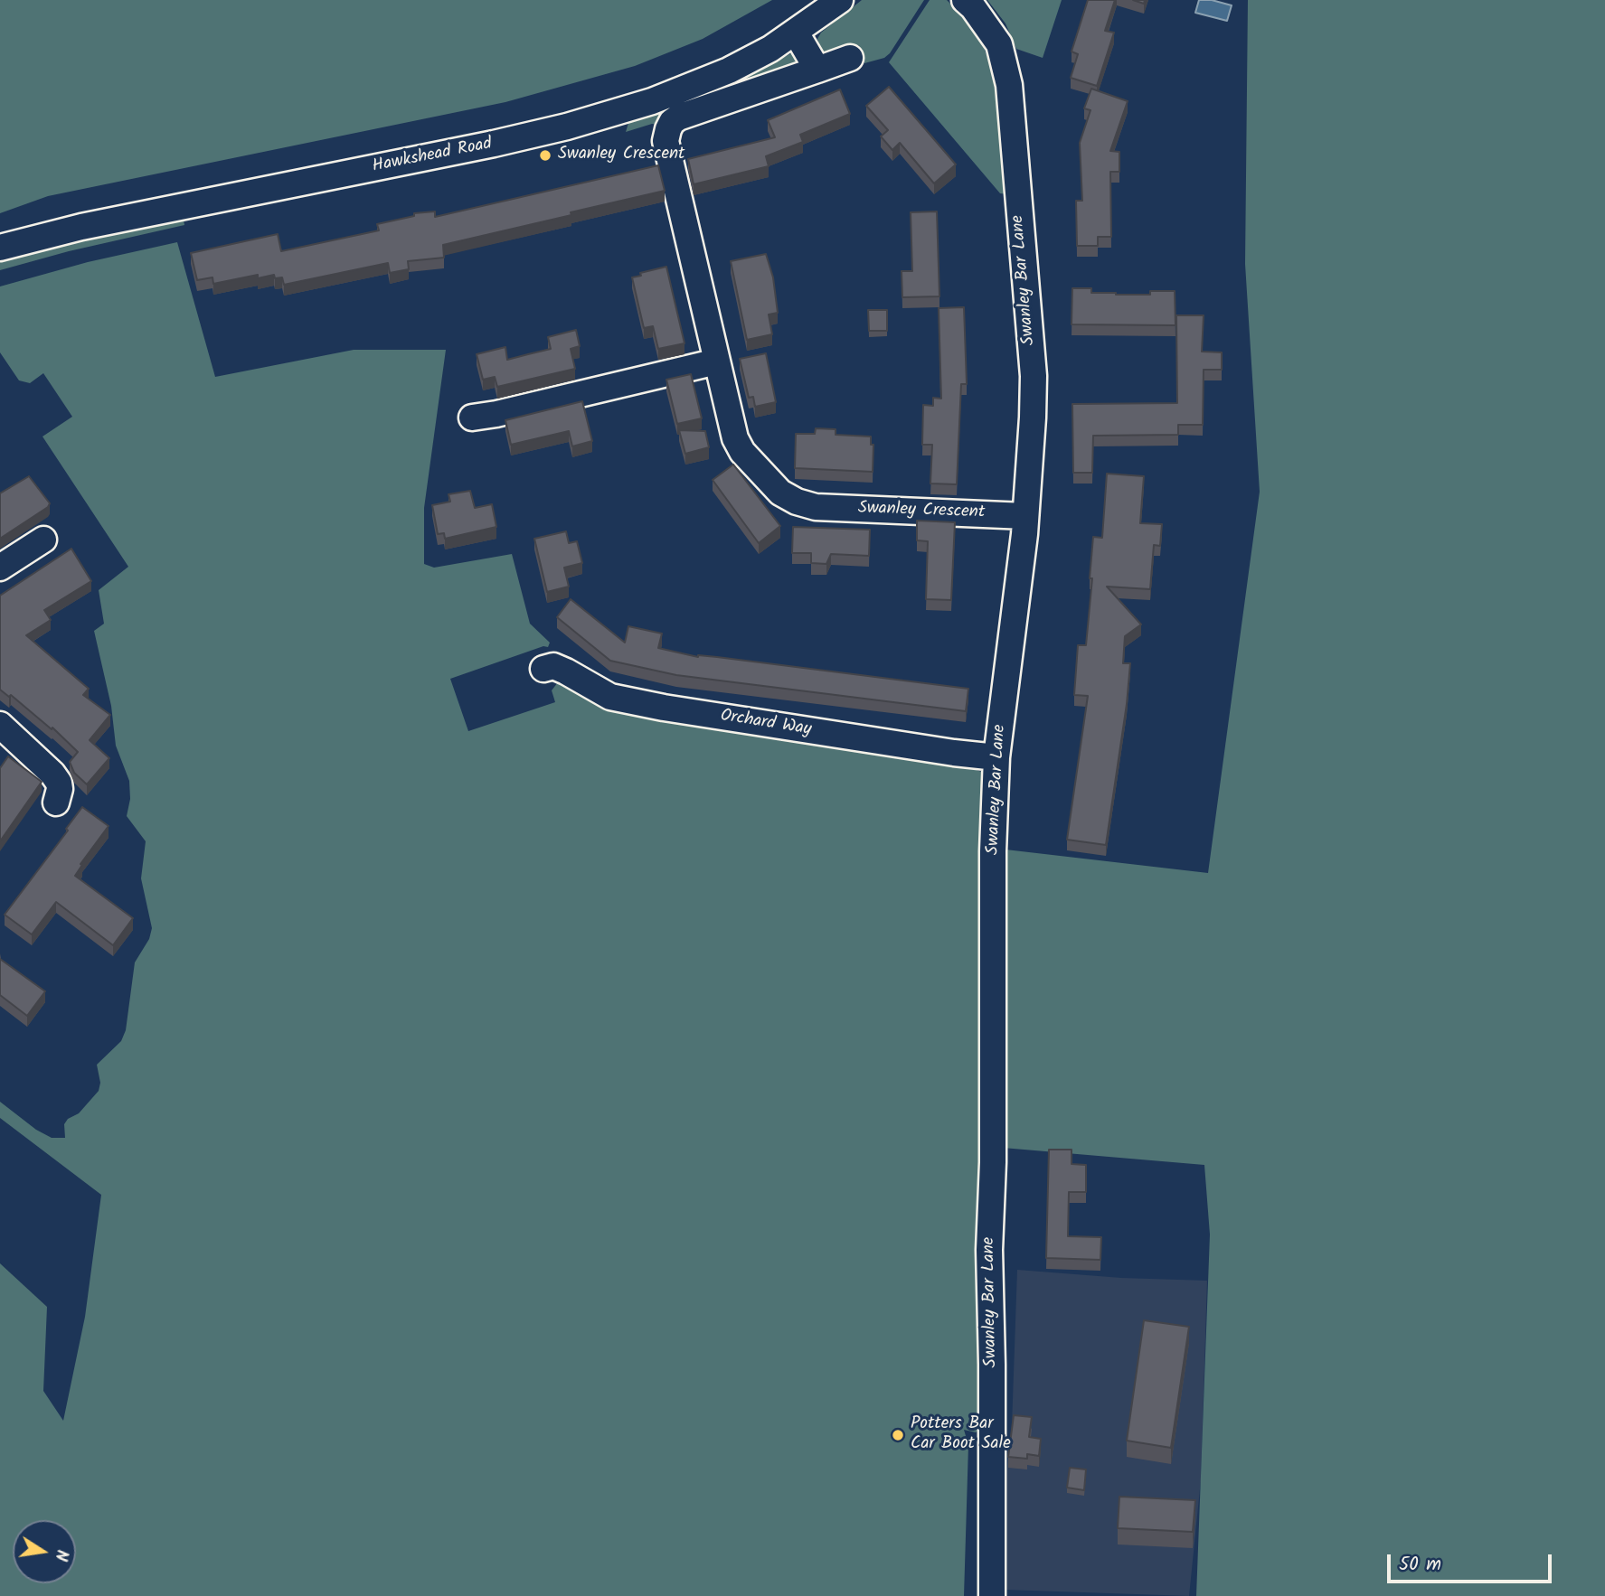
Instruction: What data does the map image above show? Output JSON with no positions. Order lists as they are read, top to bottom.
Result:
{
  "streets": {
    "street": [
      "Hawkshead Road",
      "Swanley Bar Lane",
      "Swanley Crescent",
      "Orchard Way"
    ]
  },
  "crossings": [
    ["Swanley Bar Lane", "Swanley Crescent"],
    ["Swanley Bar Lane", "Orchard Way"]
  ],
  "places": ["Swanley Crescent", "Potters Bar Car Boot Sale"],
  "scale_bar": "50 m",
  "north": "right"
}
